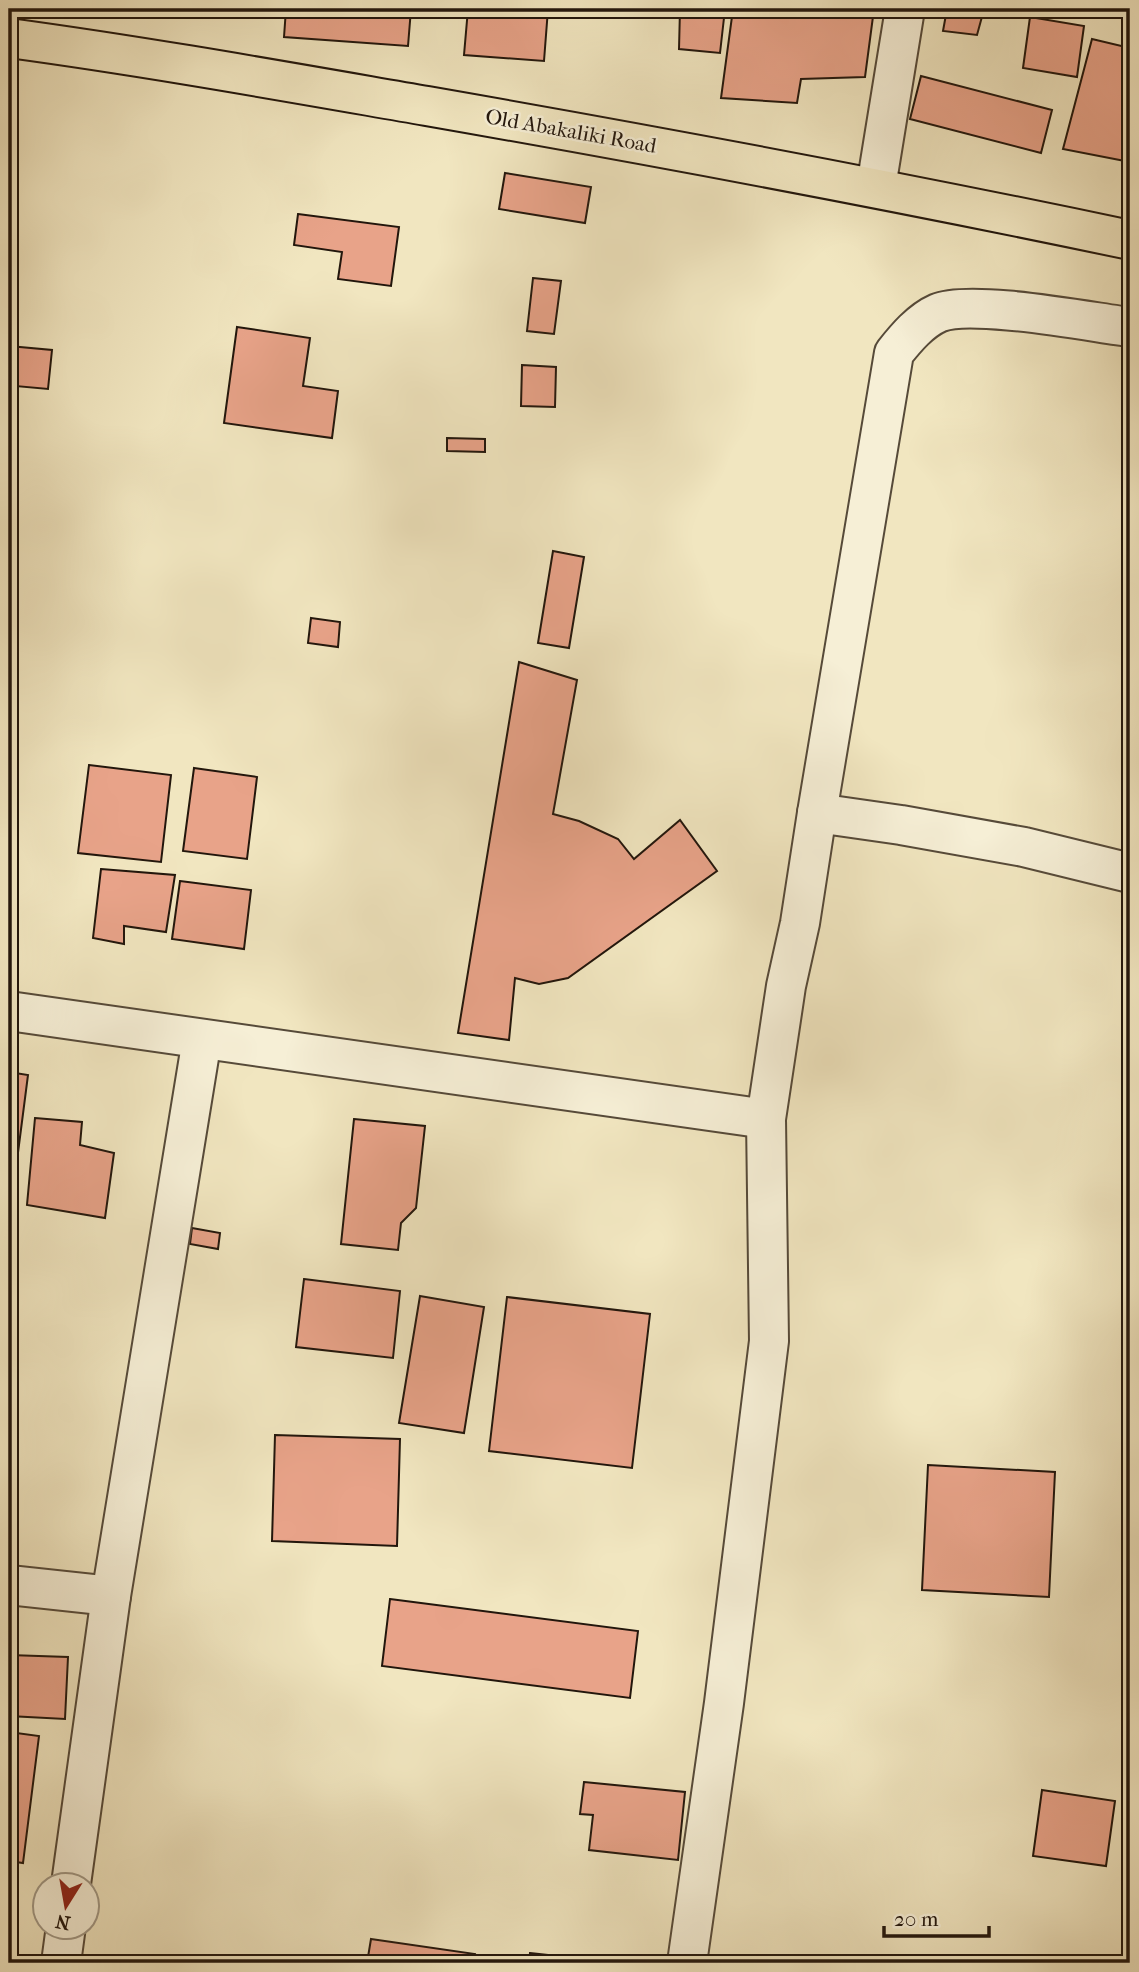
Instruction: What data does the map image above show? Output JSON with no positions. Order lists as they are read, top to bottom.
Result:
{
  "streets": {
    "main road": ["Old Abakaliki Road"]
  },
  "scale_bar": "20 m",
  "north": "bottom"
}
